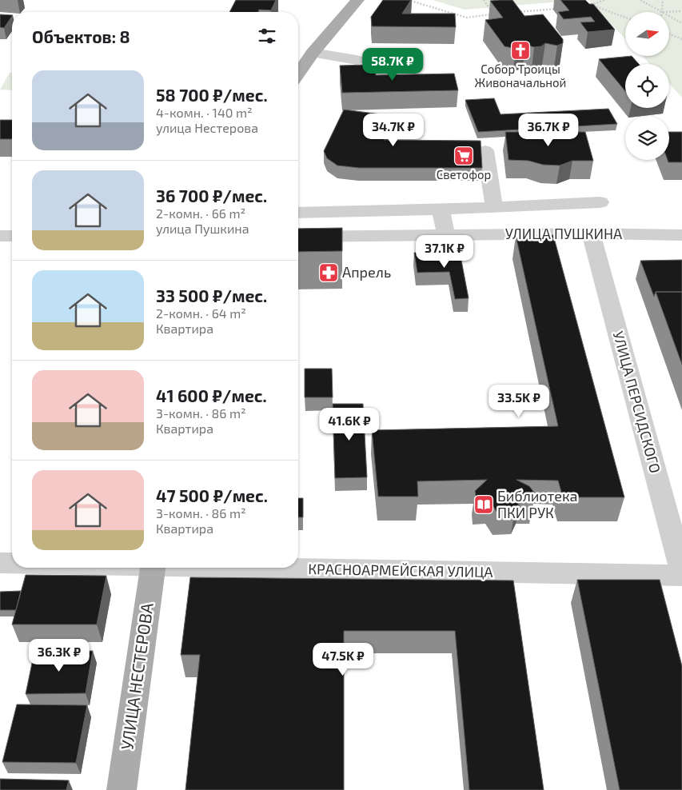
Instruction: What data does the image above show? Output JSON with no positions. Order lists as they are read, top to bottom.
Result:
{
  "streets": {
    "main road": ["УЛИЦА НЕСТЕРОВА"],
    "street": ["УЛИЦА ПУШКИНА", "УЛИЦА ПЕРСИДСКОГО", "КРАСНОАРМЕЙСКАЯ УЛИЦА"]
  },
  "crossings": [
    ["УЛИЦА ПУШКИНА", "УЛИЦА ПЕРСИДСКОГО"]
  ],
  "places": {
    "church": ["Собор Троицы Живоначальной"],
    "supermarket": ["Светофор"],
    "pharmacy": ["Апрель"],
    "library": ["Библиотека ПКИ РУК"]
  },
  "north": "right",
  "page": {
    "heading": "Объектов: 8",
    "price": [
      "58.7K ₽",
      "34.7K ₽",
      "36.7K ₽",
      "37.1K ₽",
      "33.5K ₽",
      "41.6K ₽",
      "36.3K ₽",
      "47.5K ₽"
    ],
    "list": [
      {
        "name": "58 700 ₽/мес.",
        "note": "4-комн. · 140 m² · улица Нестерова"
      },
      {
        "name": "36 700 ₽/мес.",
        "note": "2-комн. · 66 m² · улица Пушкина"
      },
      {
        "name": "33 500 ₽/мес.",
        "note": "2-комн. · 64 m² · Квартира"
      },
      {
        "name": "41 600 ₽/мес.",
        "note": "3-комн. · 86 m² · Квартира"
      },
      {
        "name": "47 500 ₽/мес.",
        "note": "3-комн. · 86 m² · Квартира"
      }
    ]
  }
}
